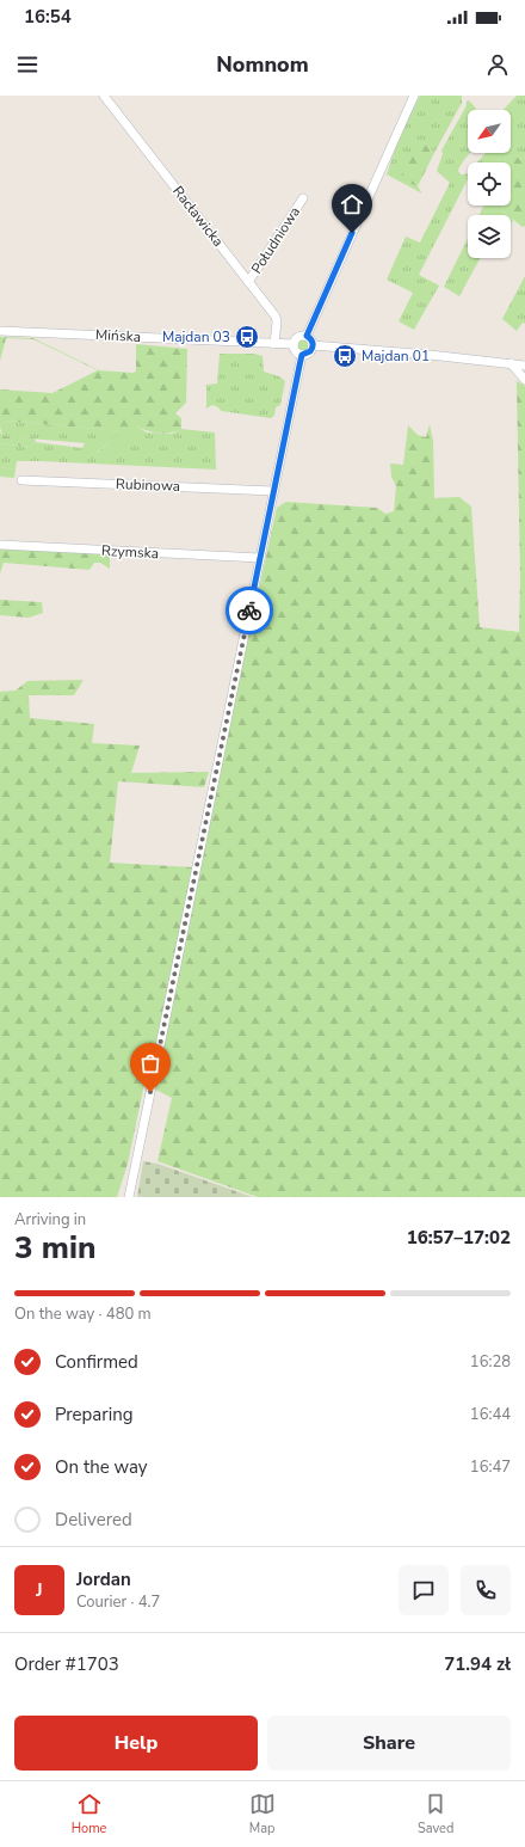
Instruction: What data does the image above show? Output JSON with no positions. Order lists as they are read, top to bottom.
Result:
{
  "streets": {
    "street": [
      "Racławicka",
      "Południowa",
      "Mińska",
      "Rubinowa",
      "Rzymska"
    ]
  },
  "crossings": [
    ["Racławicka", "Południowa"],
    ["Racławicka", "Mińska"]
  ],
  "places": {
    "bus stop": ["Majdan 03", "Majdan 01"]
  },
  "north": "bottom left",
  "page": {
    "status": "16:54",
    "header": "Nomnom",
    "heading": ["3 min", "Arriving in", "16:57–17:02"],
    "panel": [
      "Jordan",
      "Courier · 4.7",
      "Order #1703",
      "71.94 zł"
    ],
    "bar": "On the way · 480 m",
    "list": [
      ["Confirmed", "16:28"],
      ["Preparing", "16:44"],
      ["On the way", "16:47"],
      "Delivered"
    ],
    "round": "J",
    "buttons": ["Help", "Share"],
    "tabs": ["Home", "Map", "Saved"]
  }
}
